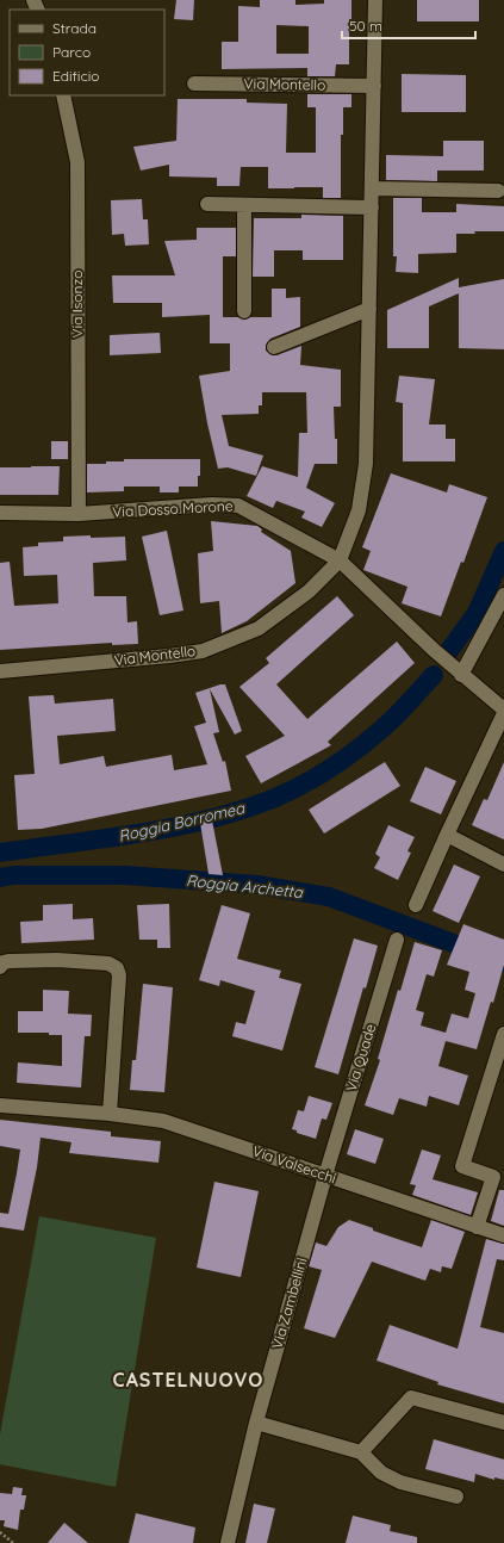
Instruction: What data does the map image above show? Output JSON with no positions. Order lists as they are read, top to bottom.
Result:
{
  "streets": {
    "street": [
      "Via Montello",
      "Via Isonzo",
      "Via Dosso Morone",
      "Via Quade",
      "Via Valsecchi",
      "Via Zambellini"
    ]
  },
  "crossings": [
    ["Via Montello", "Via Dosso Morone"],
    ["Via Isonzo", "Via Dosso Morone"],
    ["Via Quade", "Via Valsecchi"],
    ["Via Quade", "Via Zambellini"],
    ["Via Valsecchi", "Via Zambellini"]
  ],
  "districts": ["CASTELNUOVO"],
  "water": ["Roggia Borromea", "Roggia Archetta"],
  "legend": ["Strada", "Parco", "Edificio"],
  "scale_bar": "50 m"
}
